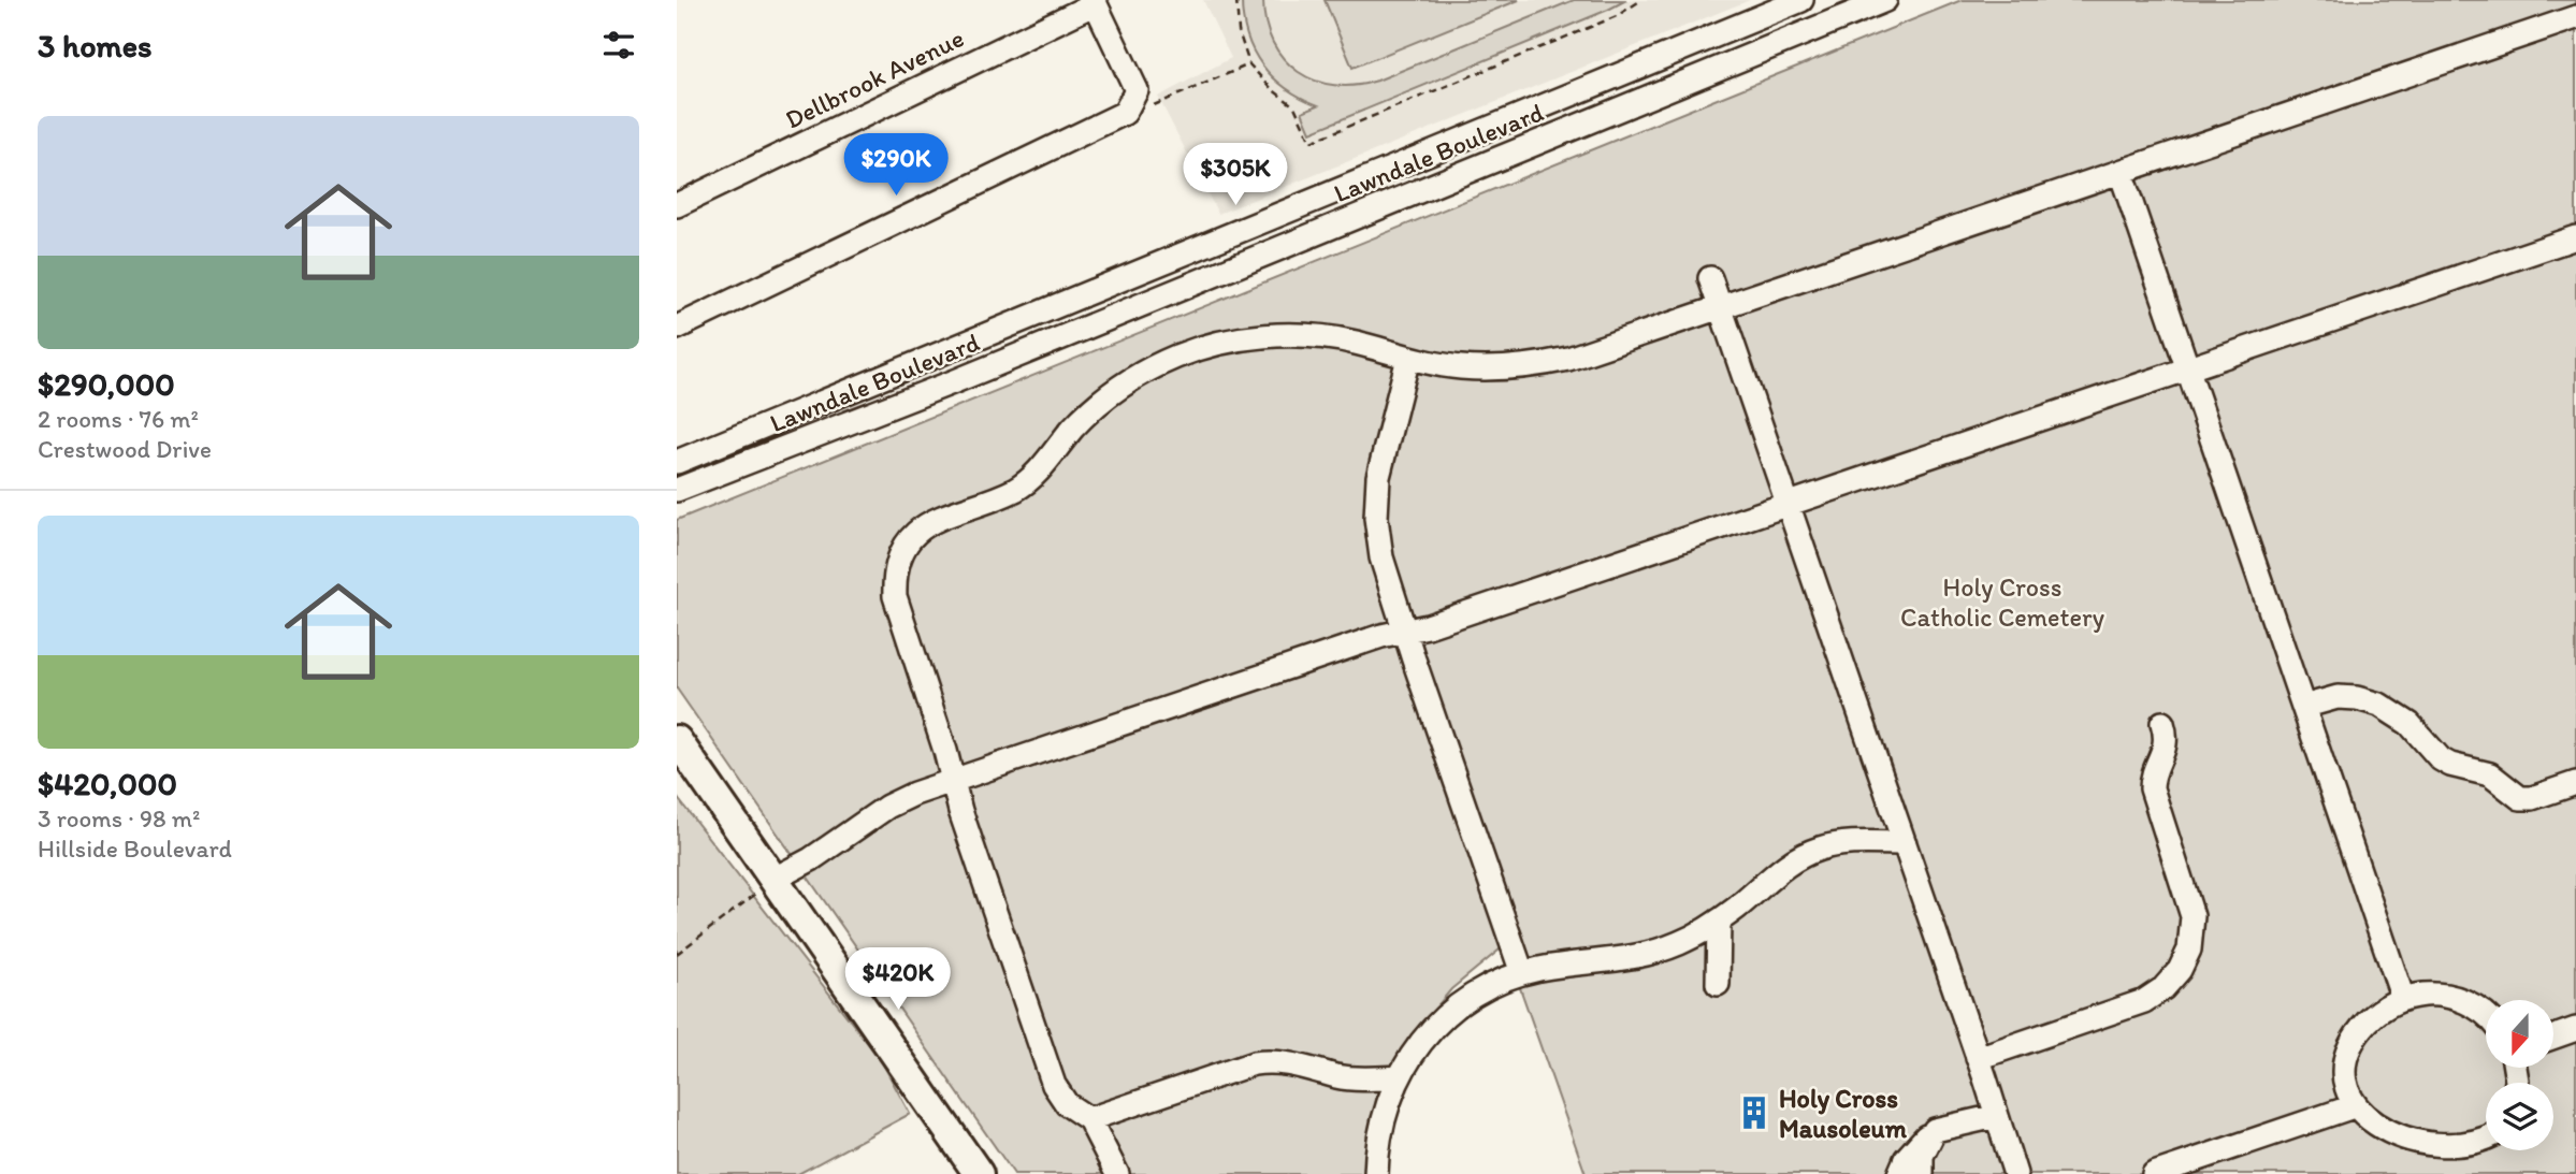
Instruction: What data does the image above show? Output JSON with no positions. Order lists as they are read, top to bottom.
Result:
{
  "streets": {
    "street": ["Dellbrook Avenue", "Lawndale Boulevard"]
  },
  "parks": ["Holy Cross Catholic Cemetery"],
  "places": {
    "building": ["Holy Cross Mausoleum"]
  },
  "north": "bottom",
  "page": {
    "heading": "3 homes",
    "list": [
      {
        "name": "$290,000",
        "note": "2 rooms · 76 m² · Crestwood Drive"
      },
      {
        "name": "$420,000",
        "note": "3 rooms · 98 m² · Hillside Boulevard"
      }
    ],
    "price": ["$290K", "$305K", "$420K"]
  }
}
